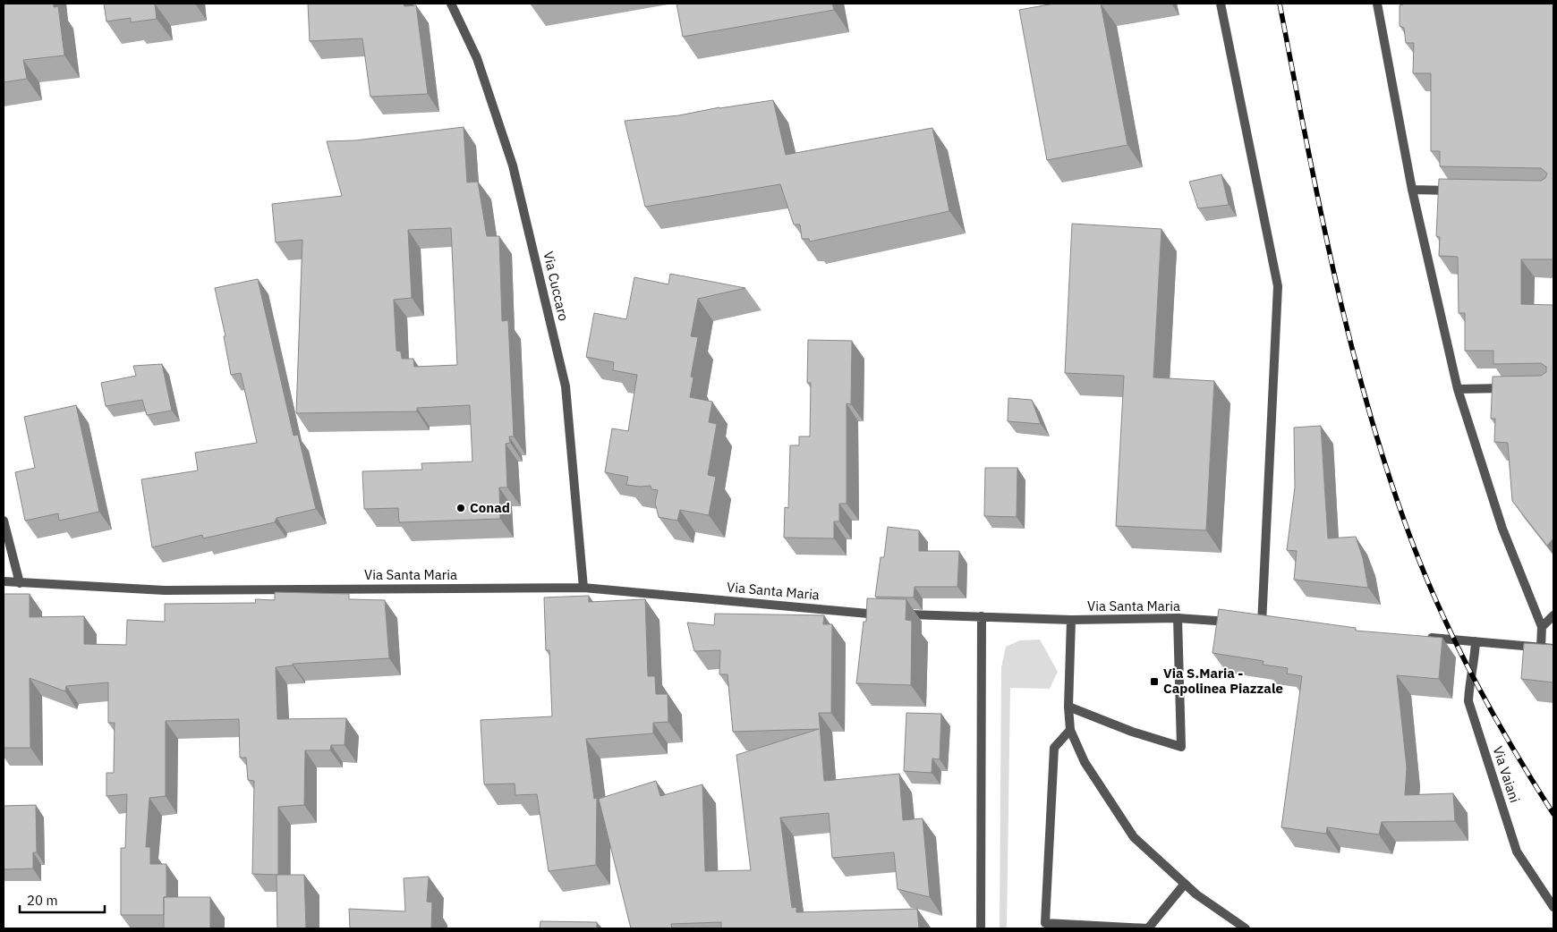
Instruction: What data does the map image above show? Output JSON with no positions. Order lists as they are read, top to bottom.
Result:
{
  "streets": {
    "street": ["Via Cuccaro", "Via Santa Maria", "Via Vaiani"]
  },
  "crossings": [
    ["Via Cuccaro", "Via Santa Maria"]
  ],
  "places": {
    "other": ["Conad"],
    "transit": ["Via S.Maria - Capolinea Piazzale"]
  },
  "scale_bar": "20 m"
}
